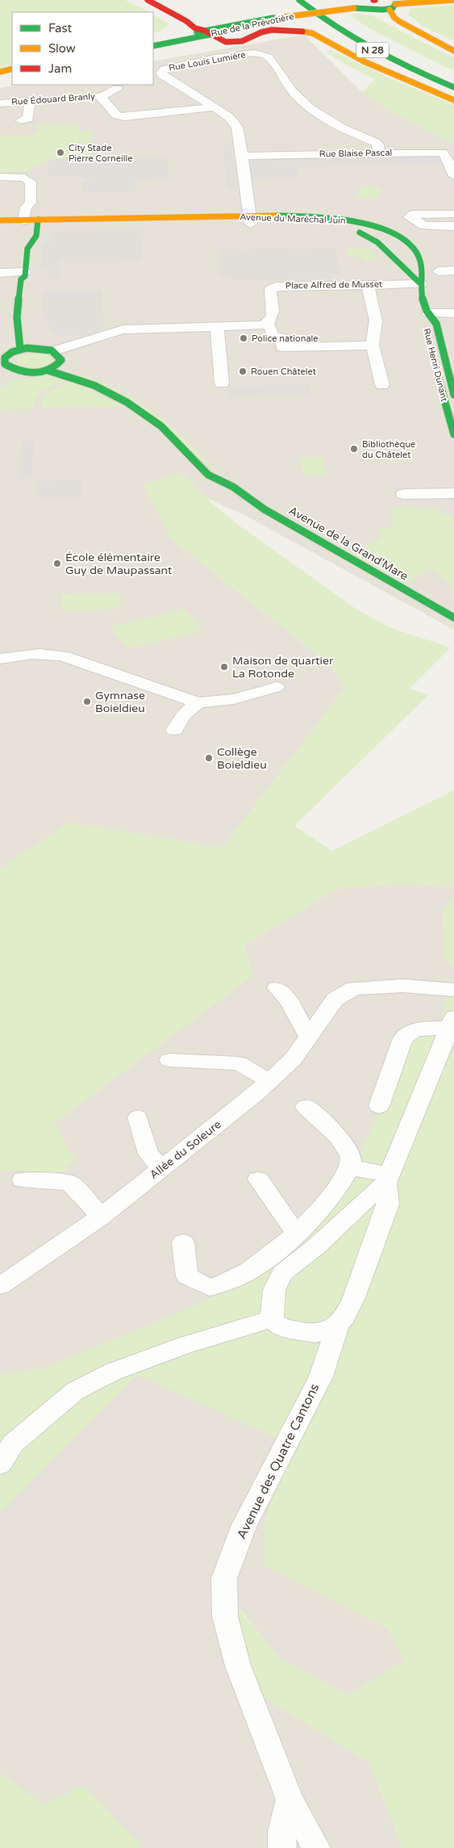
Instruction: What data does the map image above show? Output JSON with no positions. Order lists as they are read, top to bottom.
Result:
{
  "streets": {
    "main road": [
      "Rue de la Prévotière",
      "N 28",
      "Avenue du Maréchal Juin",
      "Rue Henri Dunant",
      "Avenue de la Grand'Mare"
    ],
    "street": [
      "Rue Louis Lumière",
      "Rue Édouard Branly",
      "Rue Blaise Pascal",
      "Place Alfred de Musset",
      "Allée du Soleure",
      "Avenue des Quatre Cantons"
    ]
  },
  "crossings": [
    ["Rue Louis Lumière", "Rue Blaise Pascal"],
    ["Rue Louis Lumière", "Avenue du Maréchal Juin"],
    ["Avenue du Maréchal Juin", "Place Alfred de Musset"],
    ["Avenue du Maréchal Juin", "Rue Henri Dunant"],
    ["Place Alfred de Musset", "Rue Henri Dunant"]
  ],
  "places": [
    "City Stade Pierre Corneille",
    "Police nationale",
    "Rouen Châtelet",
    "Bibliothèque du Châtelet",
    "École élémentaire Guy de Maupassant",
    "Maison de quartier La Rotonde",
    "Gymnase Boieldieu",
    "Collège Boieldieu"
  ],
  "legend": ["Fast", "Slow", "Jam"]
}
